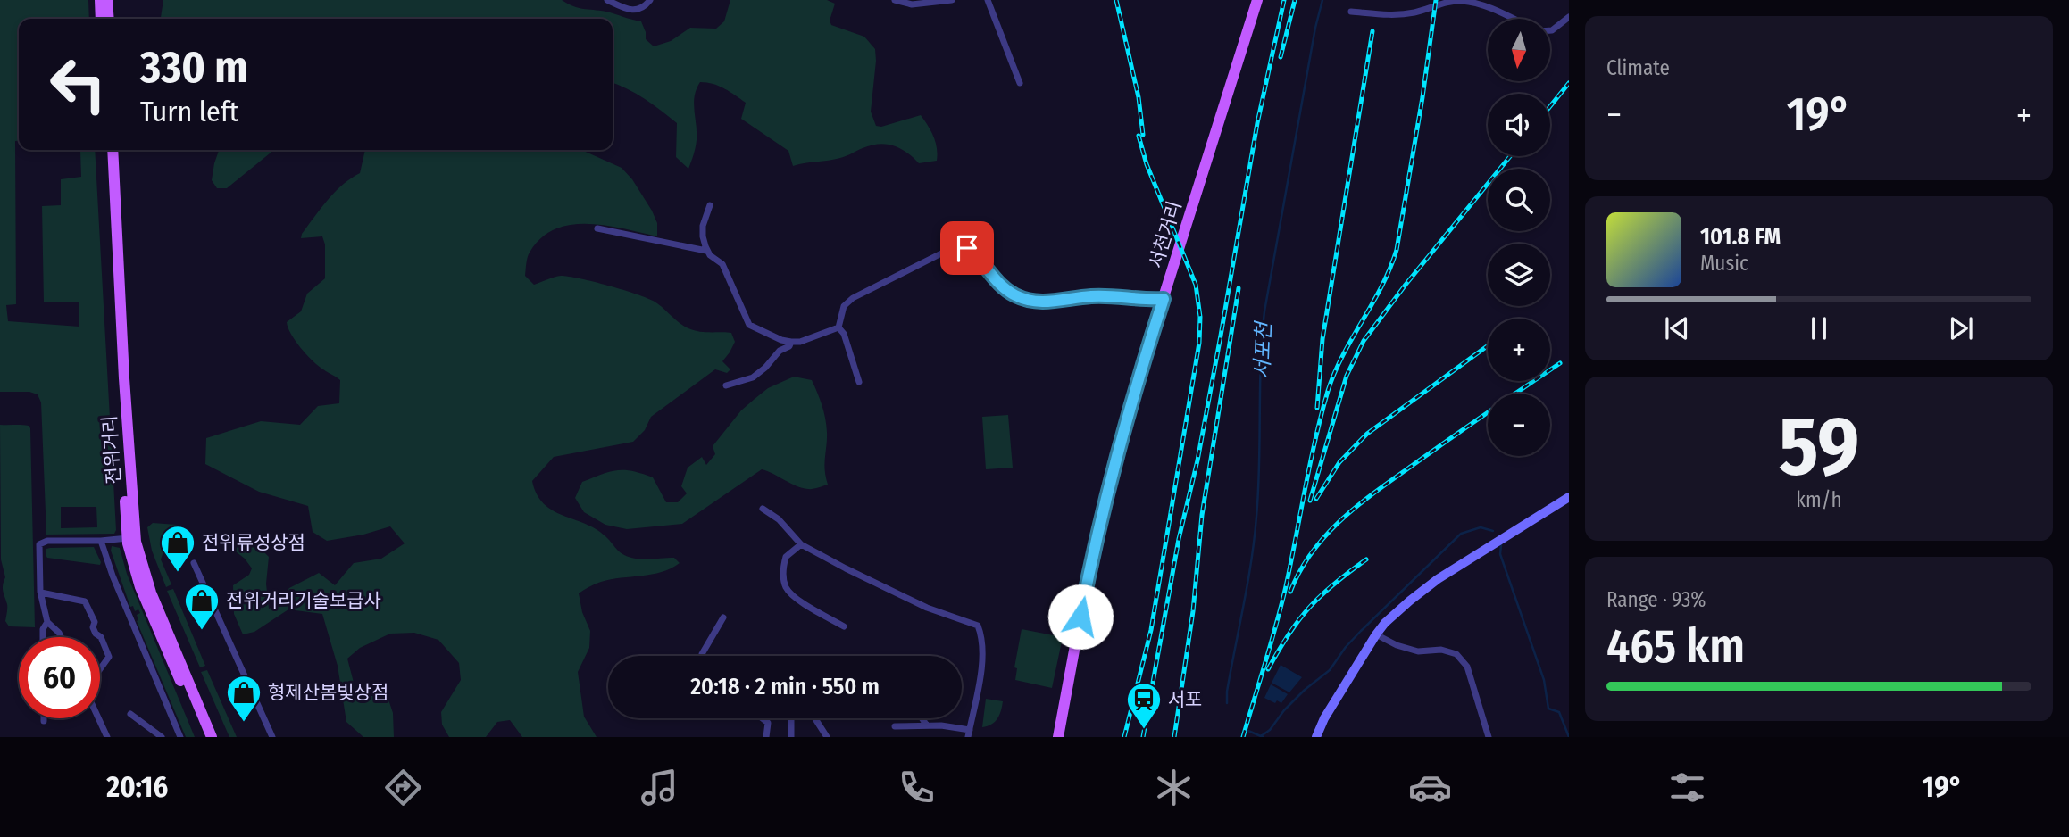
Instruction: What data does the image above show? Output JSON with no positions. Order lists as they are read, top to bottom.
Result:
{
  "streets": {
    "main road": ["서천거리", "전위거리"]
  },
  "water": ["서포천"],
  "places": {
    "shop": ["전위류성상점", "전위거리기술보급사", "형제산봄빛상점"],
    "station": ["서포"]
  },
  "north": "bottom",
  "page": {
    "tile": [
      "Climate",
      ["59", "km/h"],
      ["Range · 93%", "465 km"]
    ],
    "map_buttons": ["+", "−"],
    "turn": ["330 m", "Turn left"],
    "heat": ["−", "19°", "+"],
    "song": ["101.8 FM", "Music"],
    "limit": "60",
    "trip": "20:18 · 2 min · 550 m",
    "tabs": ["20:16", "19°"]
  }
}
